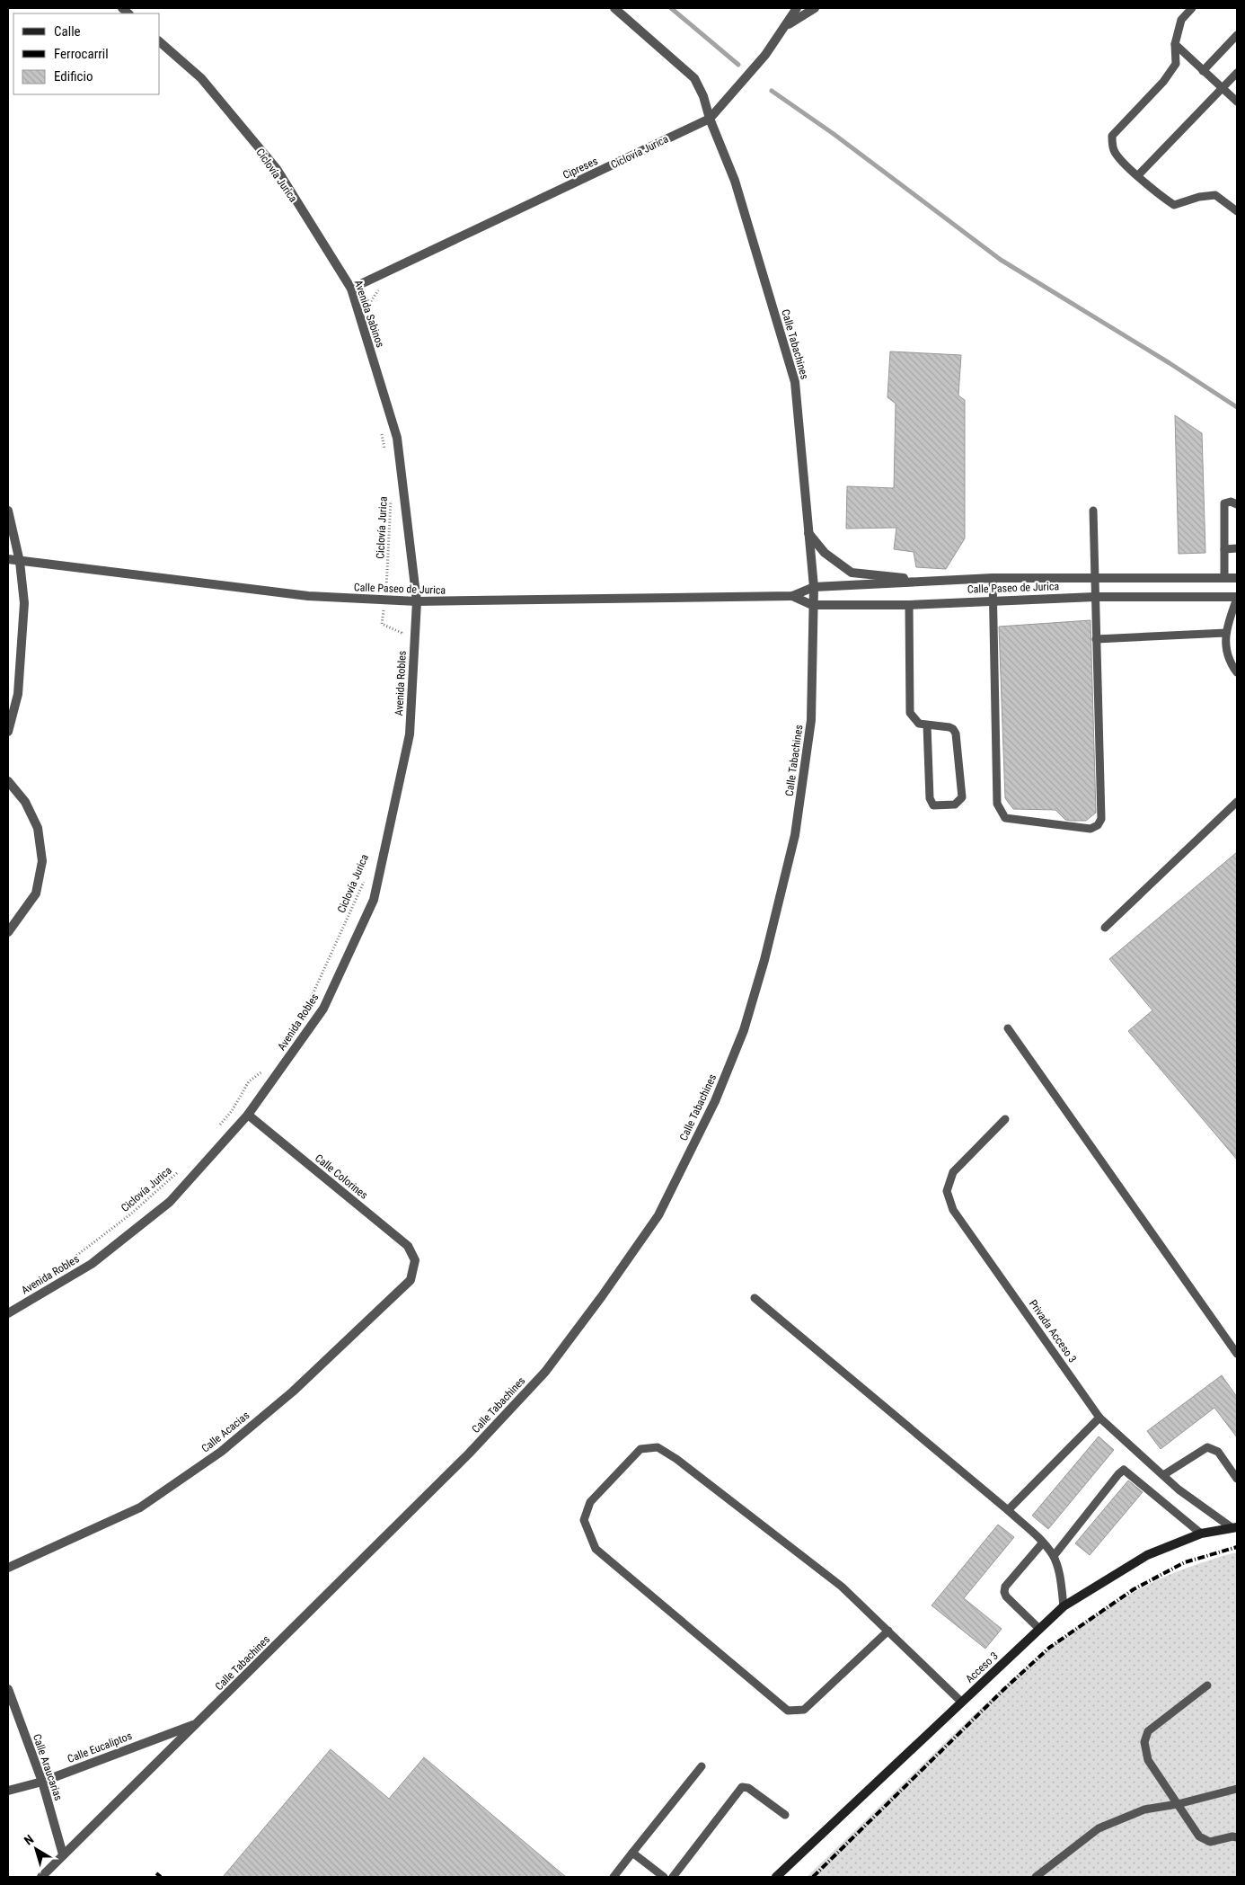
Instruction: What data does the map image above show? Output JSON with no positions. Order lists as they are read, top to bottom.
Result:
{
  "streets": {
    "main road": ["Acceso 3"],
    "street": [
      "Cipreses",
      "Avenida Sabinos",
      "Calle Tabachines",
      "Calle Paseo de Jurica",
      "Avenida Robles",
      "Calle Colorines",
      "Calle Acacias",
      "Calle Eucaliptos",
      "Calle Araucarias"
    ],
    "lane": ["Privada Acceso 3"],
    "path": ["Ciclovía Jurica"]
  },
  "crossings": [
    ["Ciclovía Jurica", "Calle Paseo de Jurica"],
    ["Cipreses", "Avenida Sabinos"],
    ["Cipreses", "Calle Tabachines"],
    ["Avenida Sabinos", "Calle Paseo de Jurica"],
    ["Avenida Sabinos", "Avenida Robles"],
    ["Calle Tabachines", "Calle Paseo de Jurica"],
    ["Calle Tabachines", "Calle Eucaliptos"],
    ["Calle Tabachines", "Calle Araucarias"],
    ["Calle Paseo de Jurica", "Avenida Robles"],
    ["Avenida Robles", "Calle Colorines"],
    ["Calle Colorines", "Calle Acacias"],
    ["Privada Acceso 3", "Acceso 3"],
    ["Calle Eucaliptos", "Calle Araucarias"]
  ],
  "legend": ["Calle", "Ferrocarril", "Edificio"],
  "north": "top left"
}
